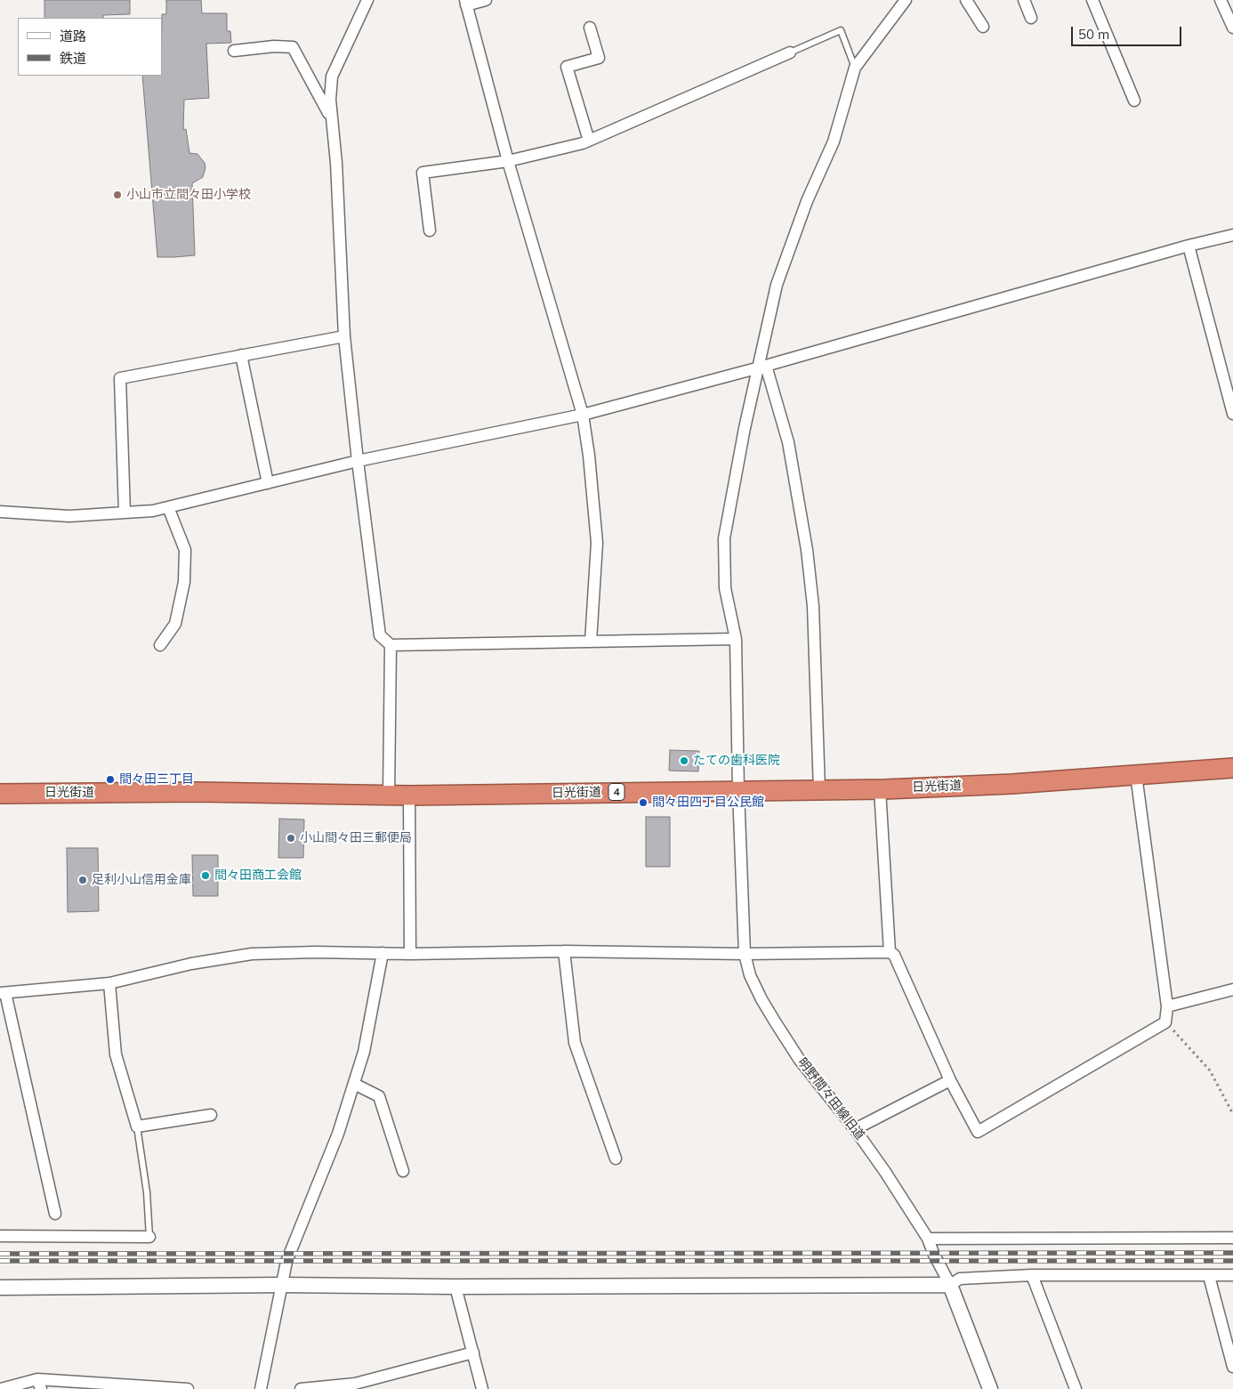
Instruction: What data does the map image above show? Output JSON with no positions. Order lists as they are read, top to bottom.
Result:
{
  "streets": {
    "highway": ["日光街道", "4"],
    "street": ["明野間々田線旧道"]
  },
  "crossings": [
    ["日光街道", "明野間々田線旧道"]
  ],
  "places": [
    "小山市立間々田小学校",
    "たての歯科医院",
    "間々田三丁目",
    "間々田四丁目公民館",
    "小山間々田三郵便局",
    "間々田商工会館",
    "足利小山信用金庫"
  ],
  "legend": ["道路", "鉄道"],
  "scale_bar": "50 m"
}
